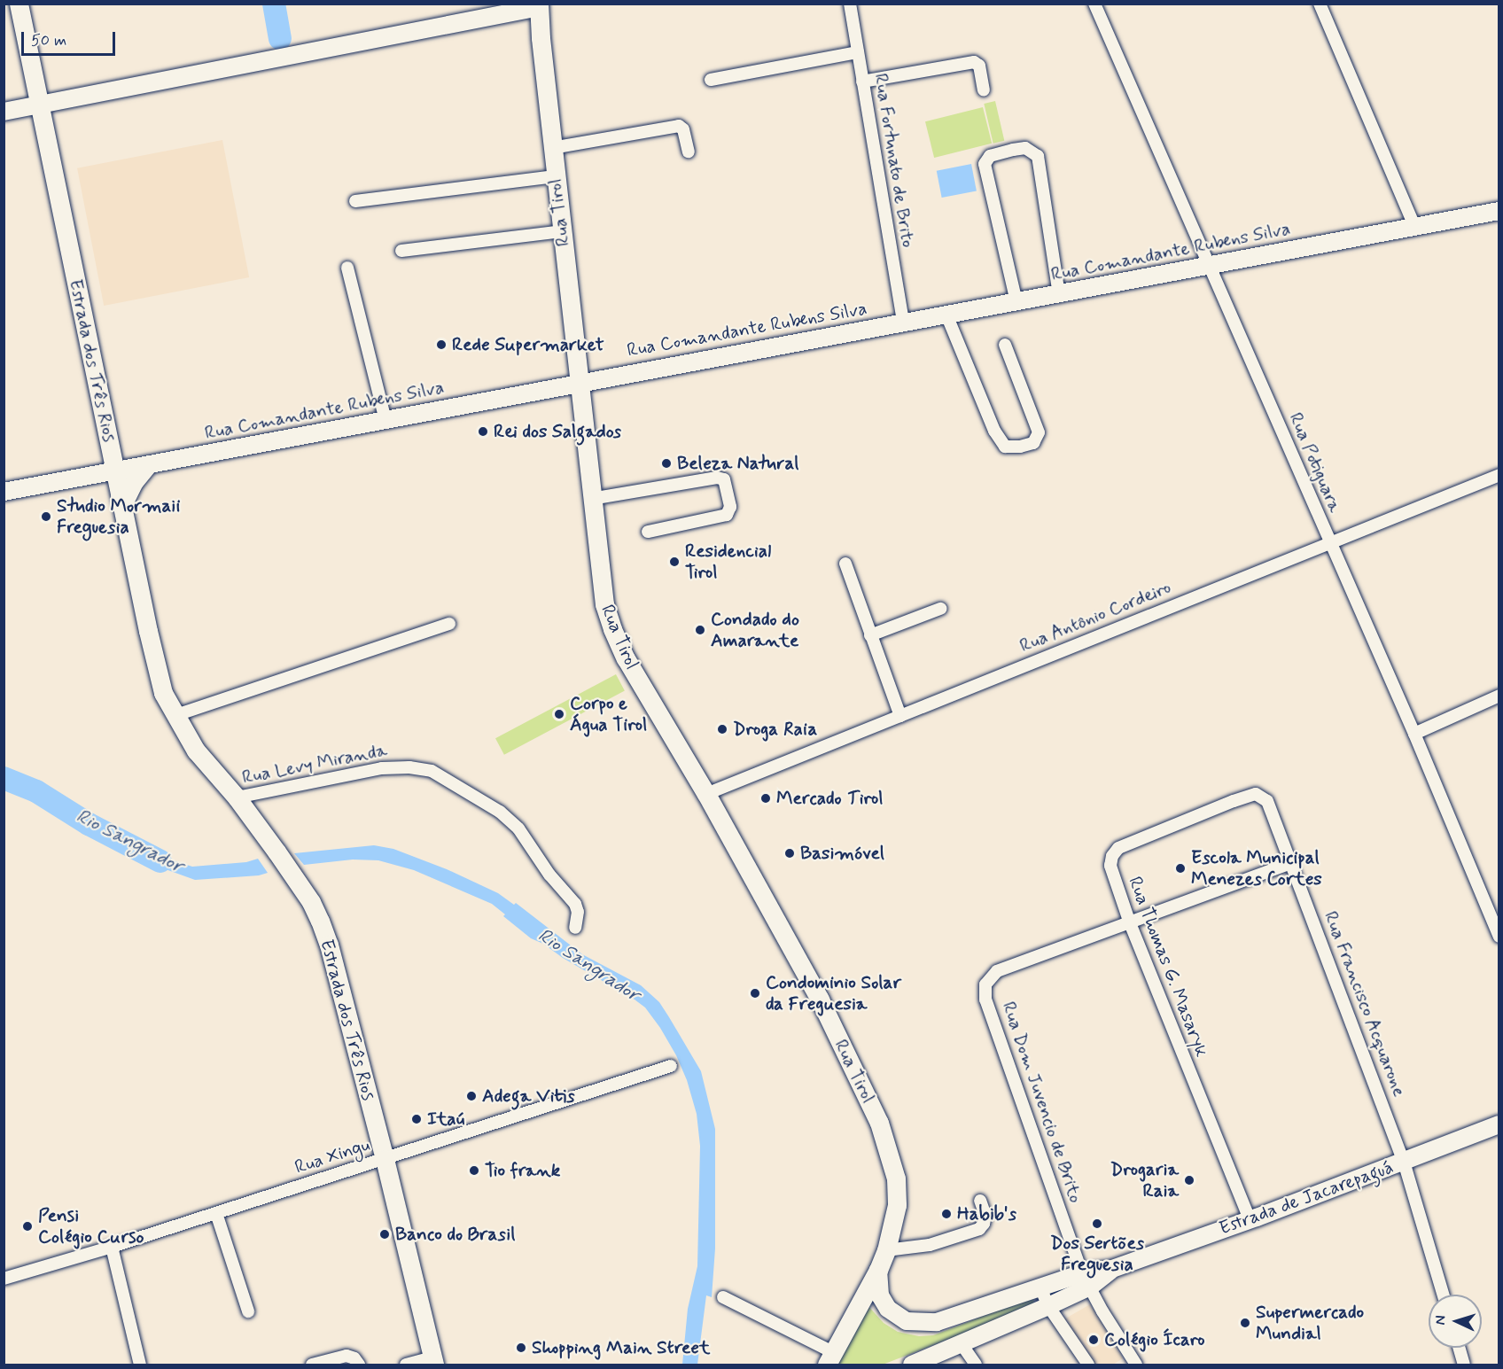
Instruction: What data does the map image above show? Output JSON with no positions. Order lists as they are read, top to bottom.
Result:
{
  "streets": {
    "main road": ["Rua Tirol", "Estrada dos Três Rios"],
    "street": [
      "Rua Fortunato de Brito",
      "Rua Comandante Rubens Silva",
      "Rua Potiguara",
      "Rua Antônio Cordeiro",
      "Rua Levy Miranda",
      "Rua Thomas G. Masaryk",
      "Rua Francisco Acquarone",
      "Rua Dom Juvencio de Brito",
      "Rua Xingu",
      "Estrada de Jacarepaguá"
    ]
  },
  "crossings": [
    ["Rua Fortunato de Brito", "Rua Comandante Rubens Silva"],
    ["Rua Tirol", "Rua Comandante Rubens Silva"],
    ["Rua Tirol", "Rua Antônio Cordeiro"],
    ["Rua Tirol", "Estrada de Jacarepaguá"],
    ["Rua Comandante Rubens Silva", "Estrada dos Três Rios"],
    ["Rua Comandante Rubens Silva", "Rua Potiguara"],
    ["Estrada dos Três Rios", "Rua Levy Miranda"],
    ["Estrada dos Três Rios", "Rua Xingu"],
    ["Rua Potiguara", "Rua Antônio Cordeiro"],
    ["Rua Thomas G. Masaryk", "Rua Francisco Acquarone"],
    ["Rua Thomas G. Masaryk", "Rua Dom Juvencio de Brito"],
    ["Rua Thomas G. Masaryk", "Estrada de Jacarepaguá"],
    ["Rua Francisco Acquarone", "Rua Dom Juvencio de Brito"],
    ["Rua Francisco Acquarone", "Estrada de Jacarepaguá"],
    ["Rua Dom Juvencio de Brito", "Estrada de Jacarepaguá"]
  ],
  "water": ["Rio Sangrador"],
  "places": [
    "Rede Supermarket",
    "Rei dos Salgados",
    "Beleza Natural",
    "Studio Mormaii Freguesia",
    "Residencial Tirol",
    "Condado do Amarante",
    "Corpo e Água Tirol",
    "Droga Raia",
    "Mercado Tirol",
    "Basimóvel",
    "Escola Municipal Menezes Cortes",
    "Condominio Solar da Freguesia",
    "Adega Vitis",
    "Itaú",
    "Tio frank",
    "Drogaria Raia",
    "Habib's",
    "Dos Sertões Freguesia",
    "Pensi Colégio Curso",
    "Banco do Brasil",
    "Supermercado Mundial",
    "Colégio Ícaro",
    "Shopping Main Street"
  ],
  "scale_bar": "50 m",
  "north": "left"
}
